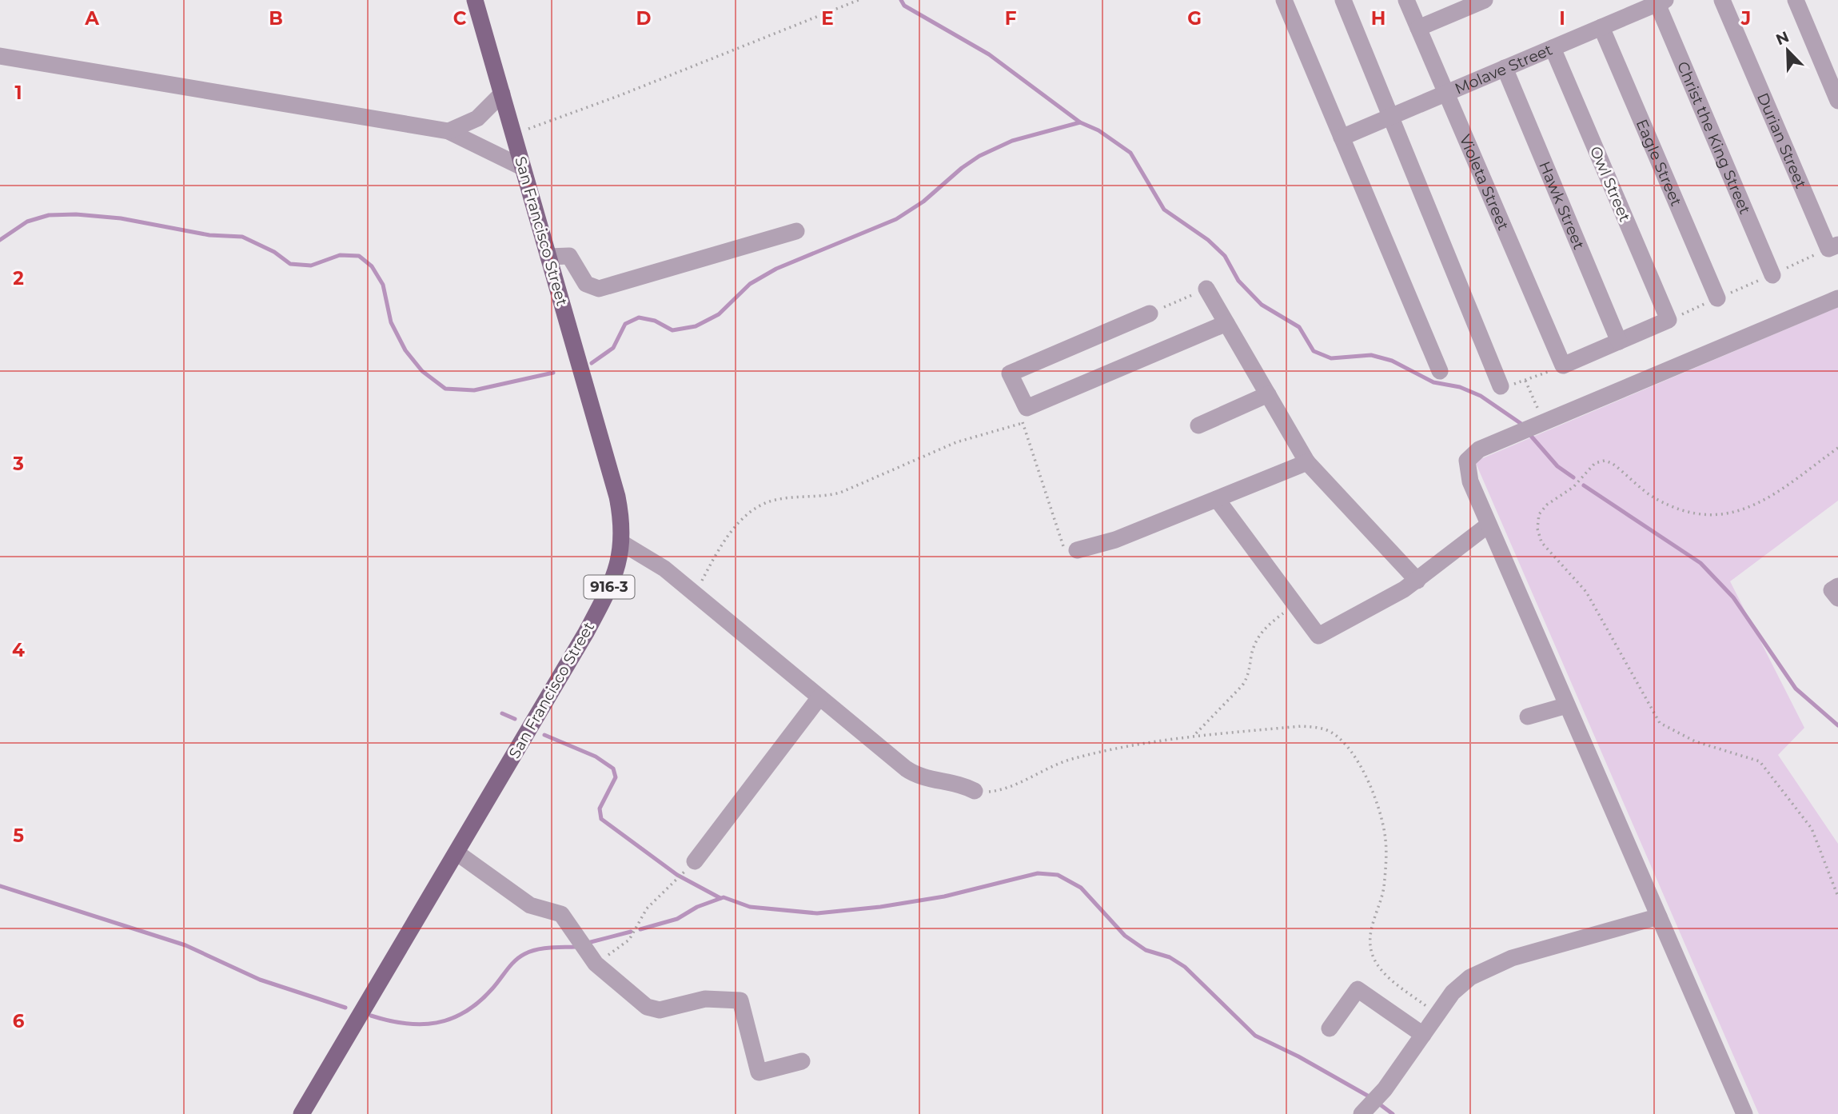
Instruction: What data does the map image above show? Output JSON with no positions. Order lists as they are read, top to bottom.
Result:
{
  "streets": {
    "main road": ["San Francisco Street", "916-3"],
    "street": [
      "Molave Street",
      "Christ the King Street",
      "Durian Street",
      "Eagle Street",
      "Violeta Street",
      "Owl Street",
      "Hawk Street"
    ]
  },
  "crossings": [
    ["Molave Street", "Christ the King Street"],
    ["Molave Street", "Eagle Street"],
    ["Molave Street", "Violeta Street"],
    ["Molave Street", "Owl Street"],
    ["Molave Street", "Hawk Street"]
  ],
  "north": "top left",
  "grid": {
    "columns": [
      "A",
      "B",
      "C",
      "D",
      "E",
      "F",
      "G",
      "H",
      "I",
      "J"
    ],
    "rows": [
      "1",
      "2",
      "3",
      "4",
      "5",
      "6"
    ]
  }
}
